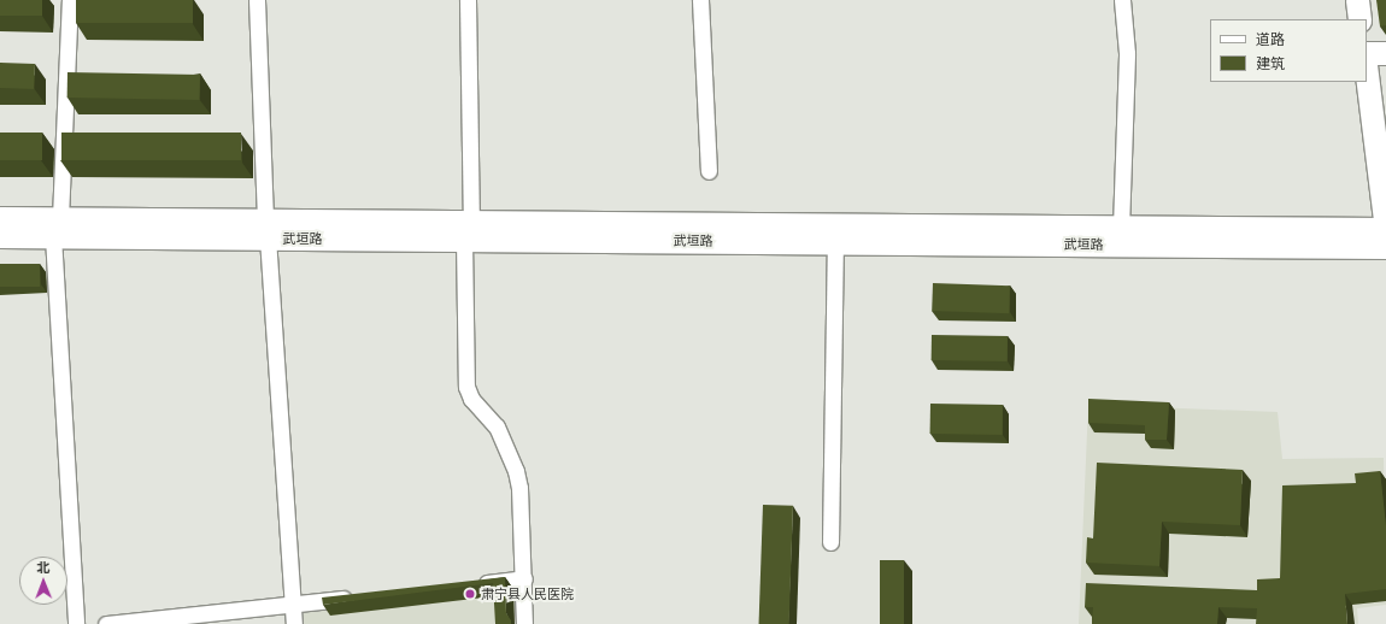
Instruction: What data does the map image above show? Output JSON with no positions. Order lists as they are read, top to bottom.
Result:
{
  "streets": {
    "main road": ["武垣路"]
  },
  "places": ["肃宁县人民医院"],
  "legend": ["道路", "建筑"],
  "north": "top"
}
